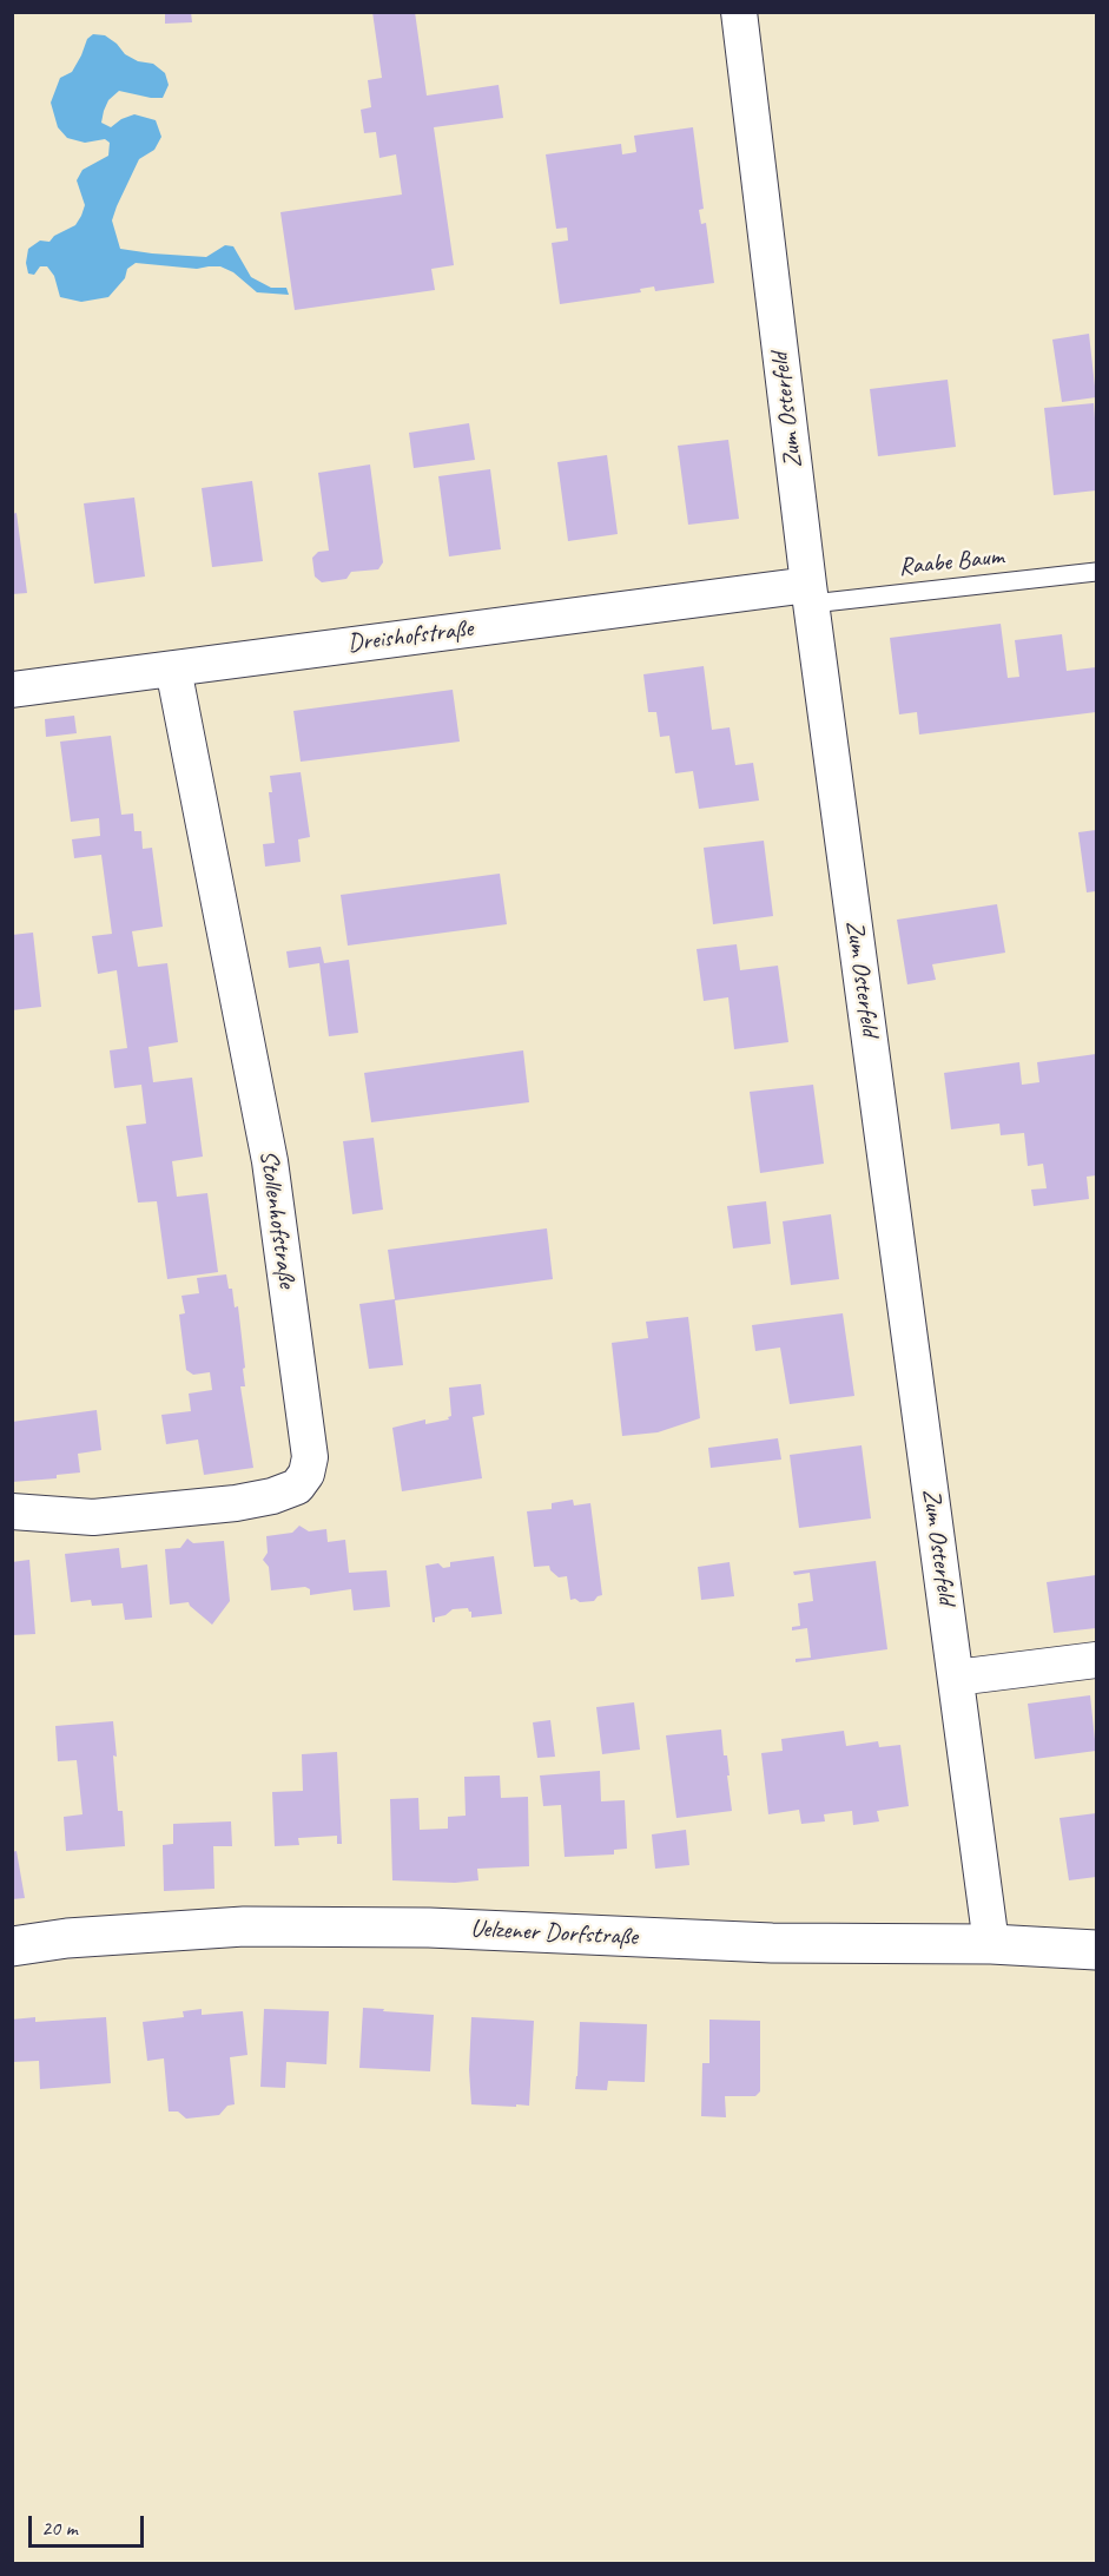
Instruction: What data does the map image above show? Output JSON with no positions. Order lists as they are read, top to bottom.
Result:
{
  "streets": {
    "street": [
      "Zum Osterfeld",
      "Dreishofstraße",
      "Stollenhofstraße",
      "Uelzener Dorfstraße"
    ],
    "lane": ["Raabe Baum"]
  },
  "crossings": [
    ["Zum Osterfeld", "Raabe Baum"],
    ["Zum Osterfeld", "Dreishofstraße"],
    ["Zum Osterfeld", "Uelzener Dorfstraße"],
    ["Raabe Baum", "Dreishofstraße"],
    ["Dreishofstraße", "Stollenhofstraße"]
  ],
  "scale_bar": "20 m"
}
